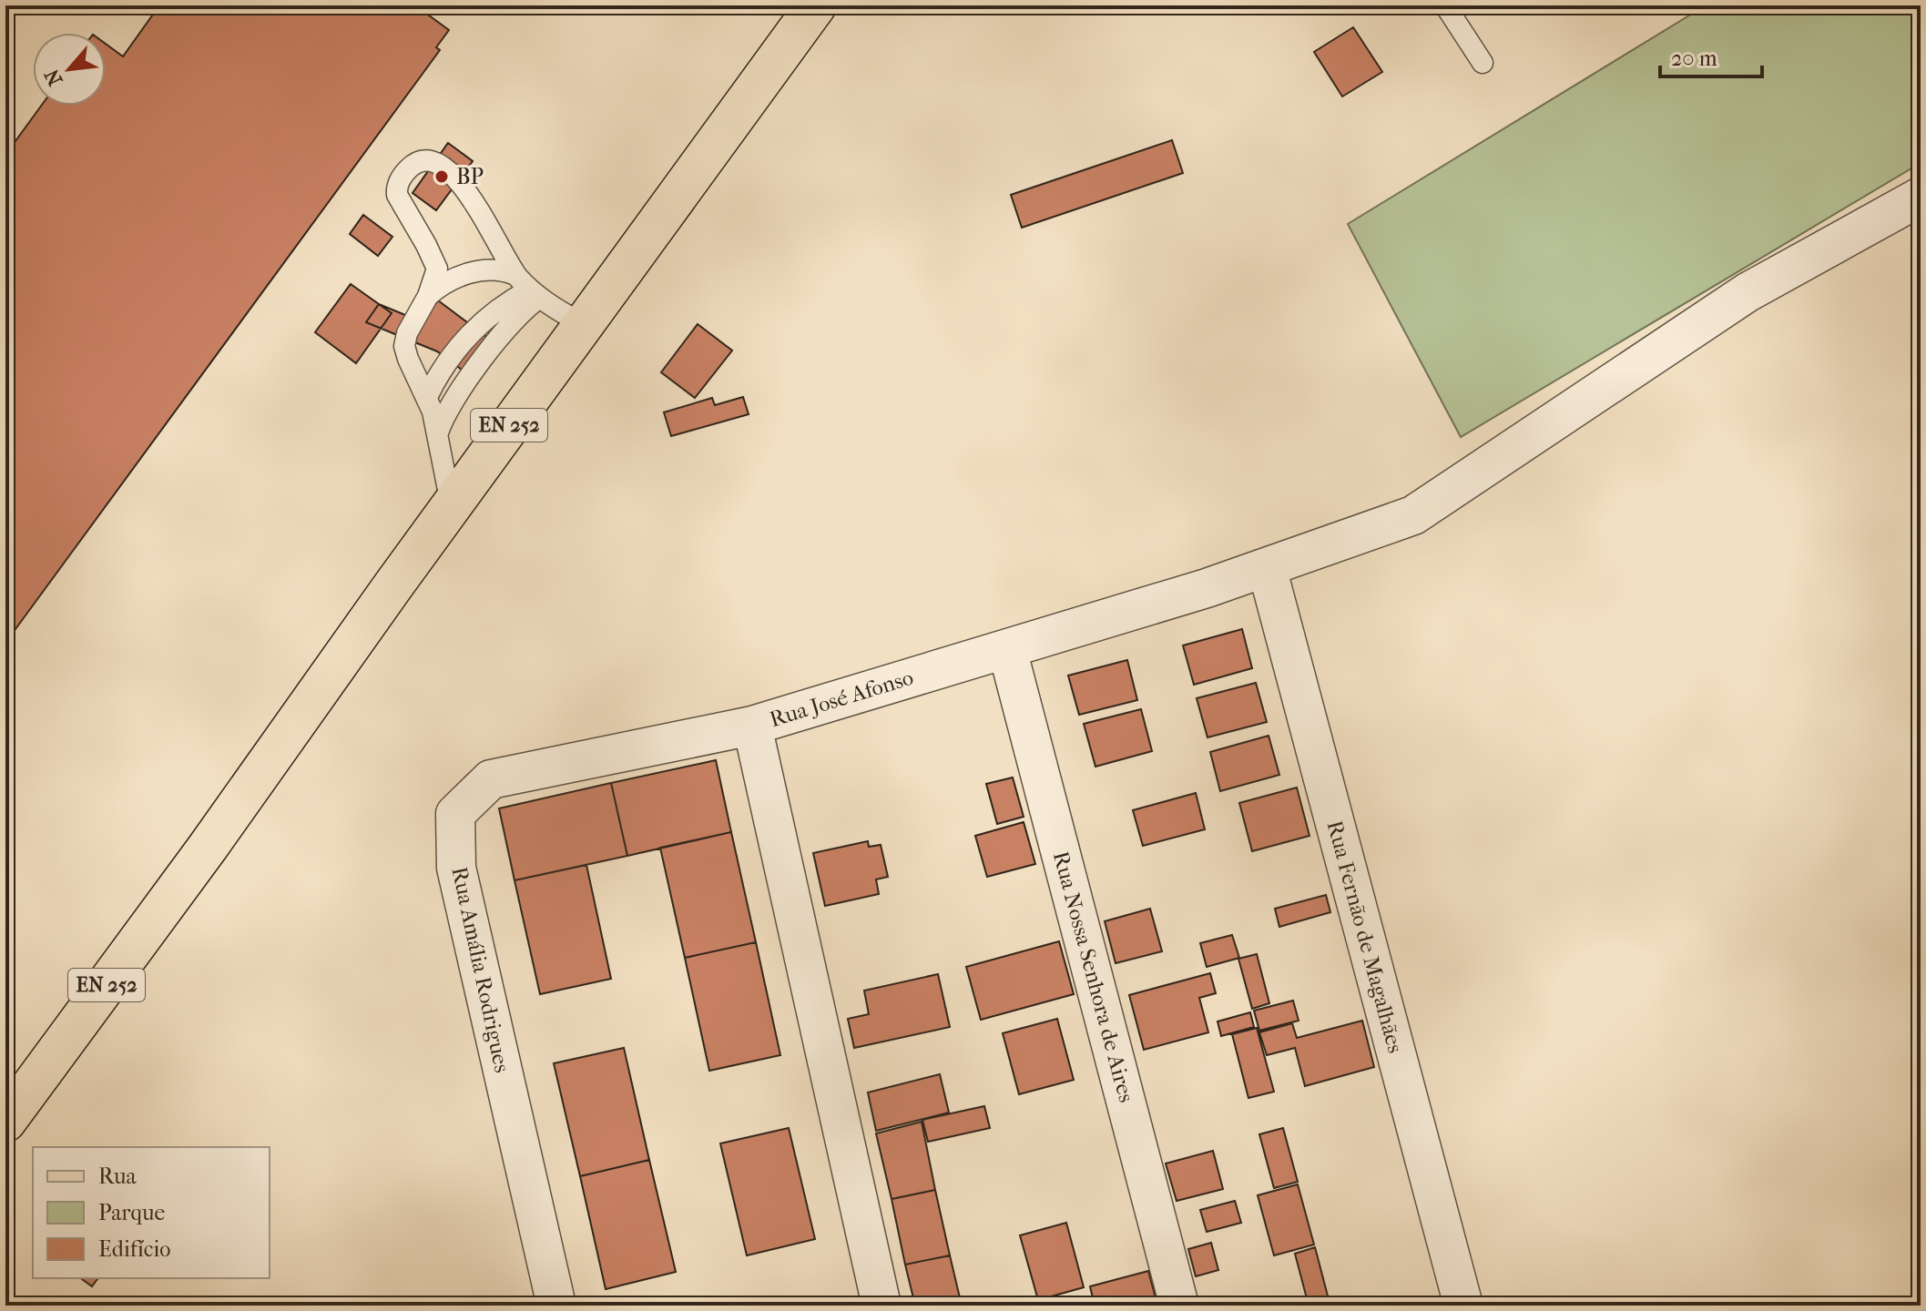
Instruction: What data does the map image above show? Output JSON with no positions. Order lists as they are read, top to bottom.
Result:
{
  "streets": {
    "main road": ["EN 252"],
    "street": [
      "Rua José Afonso",
      "Rua Fernão de Magalhães",
      "Rua Amália Rodrigues",
      "Rua Nossa Senhora de Aires"
    ]
  },
  "crossings": [
    ["Rua José Afonso", "Rua Fernão de Magalhães"],
    ["Rua José Afonso", "Rua Amália Rodrigues"],
    ["Rua José Afonso", "Rua Nossa Senhora de Aires"]
  ],
  "places": ["BP"],
  "legend": ["Rua", "Parque", "Edifício"],
  "scale_bar": "20 m",
  "north": "bottom left"
}
